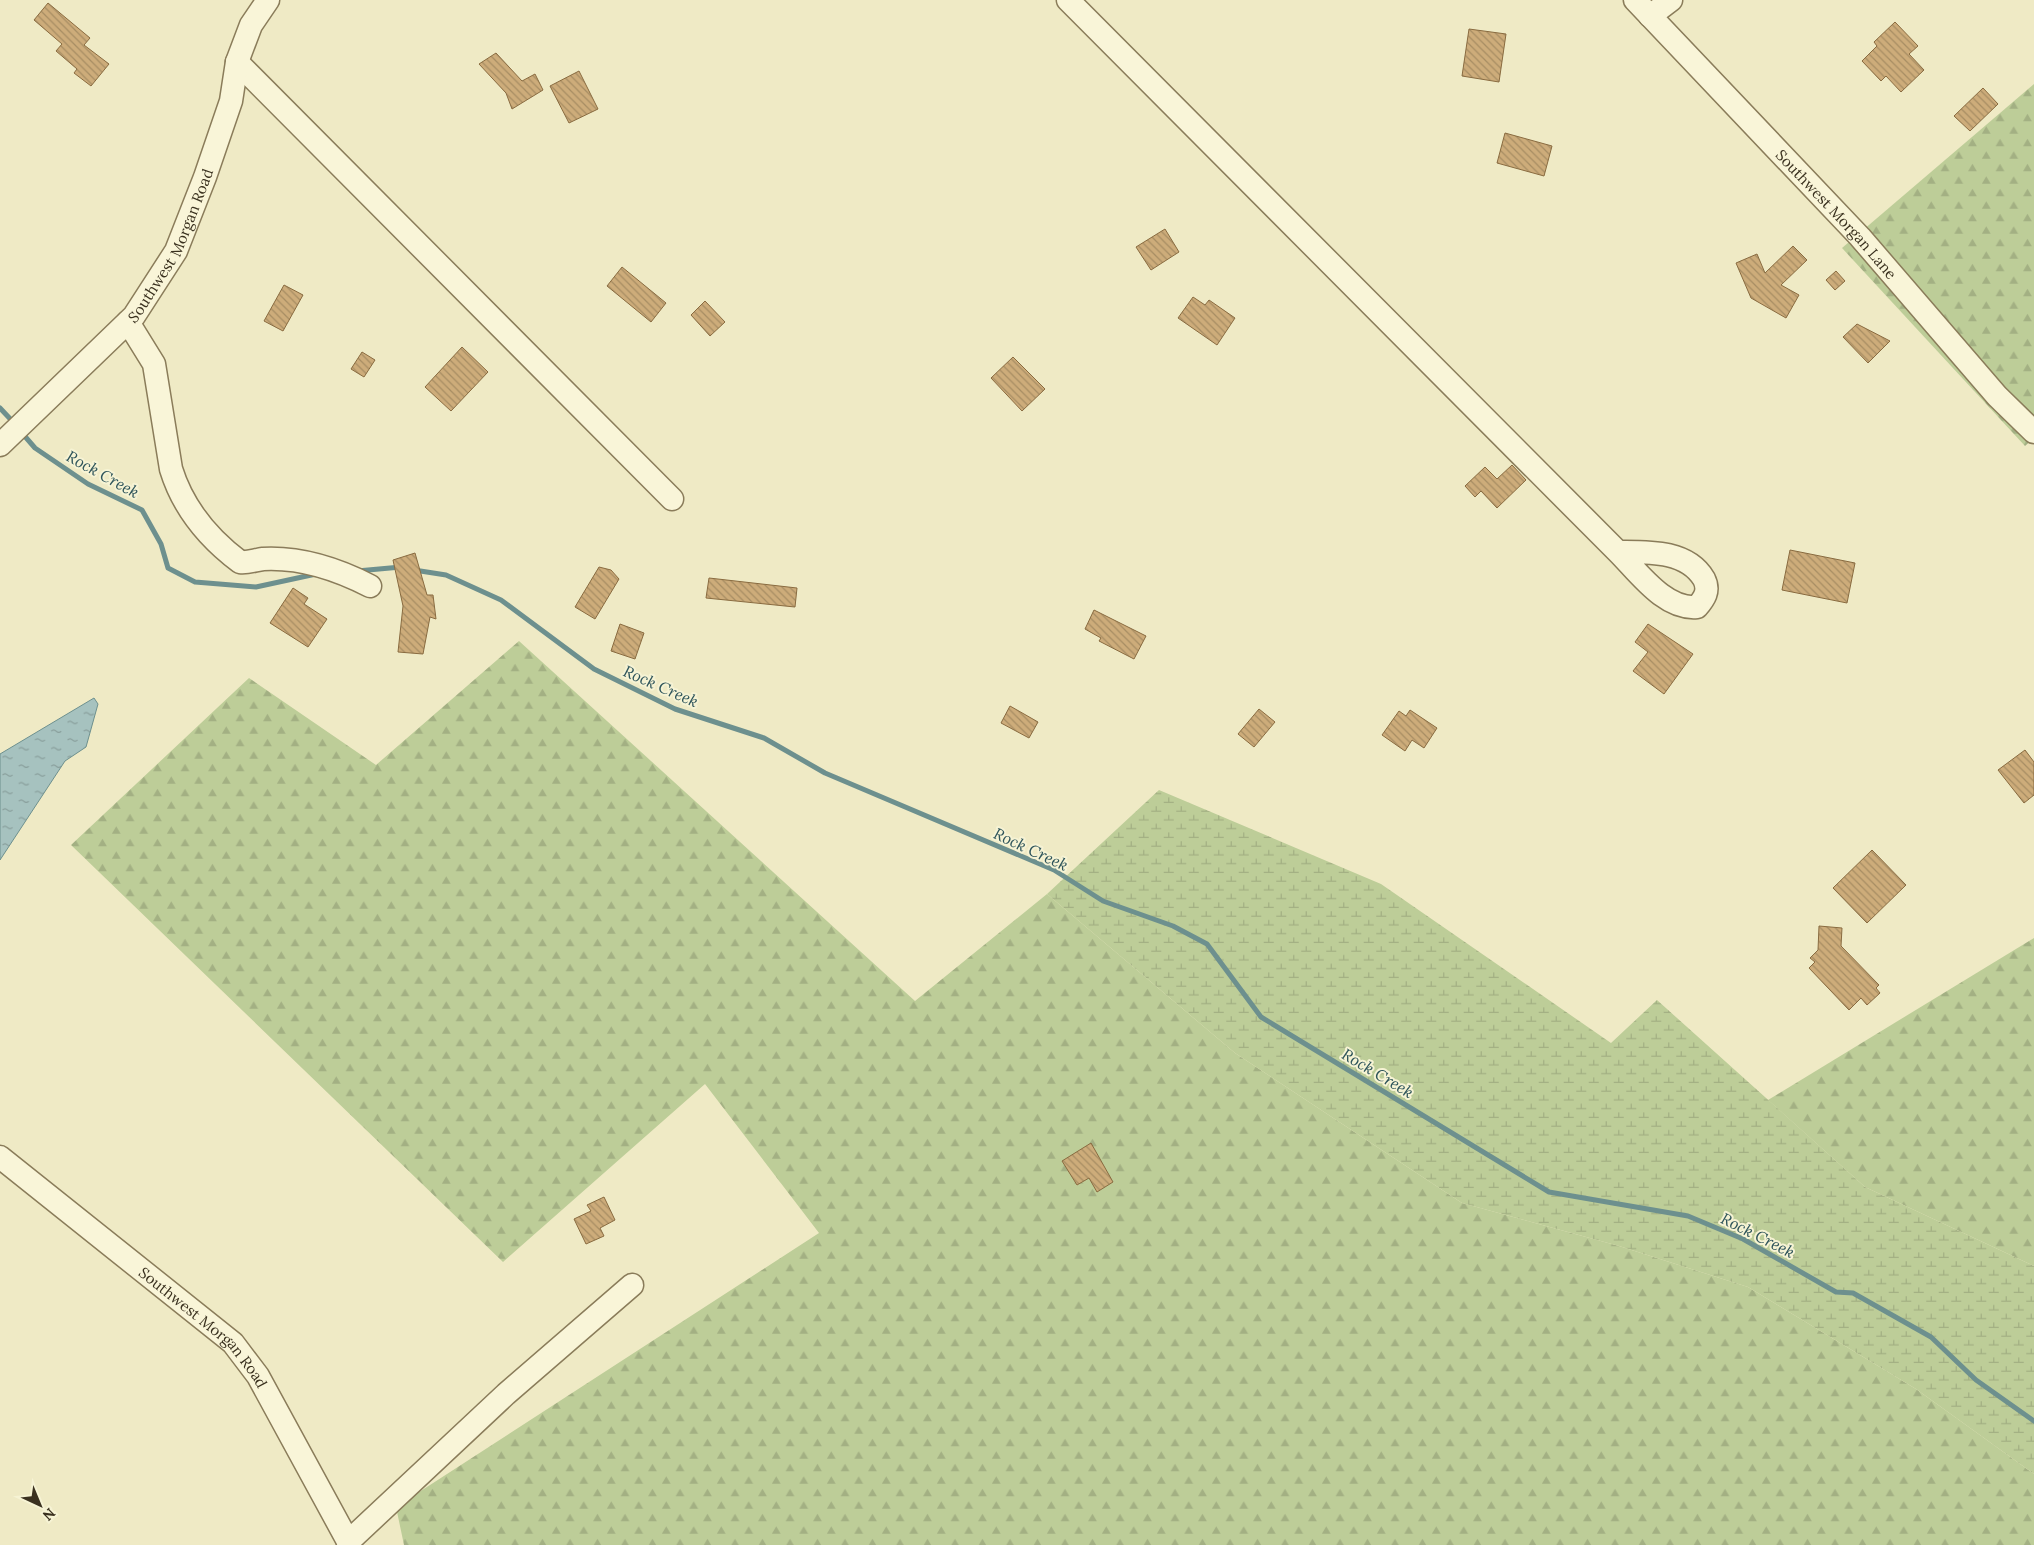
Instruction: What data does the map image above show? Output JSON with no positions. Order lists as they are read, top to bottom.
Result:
{
  "streets": {
    "street": ["Southwest Morgan Lane", "Southwest Morgan Road"]
  },
  "water": ["Rock Creek"],
  "north": "bottom right"
}
